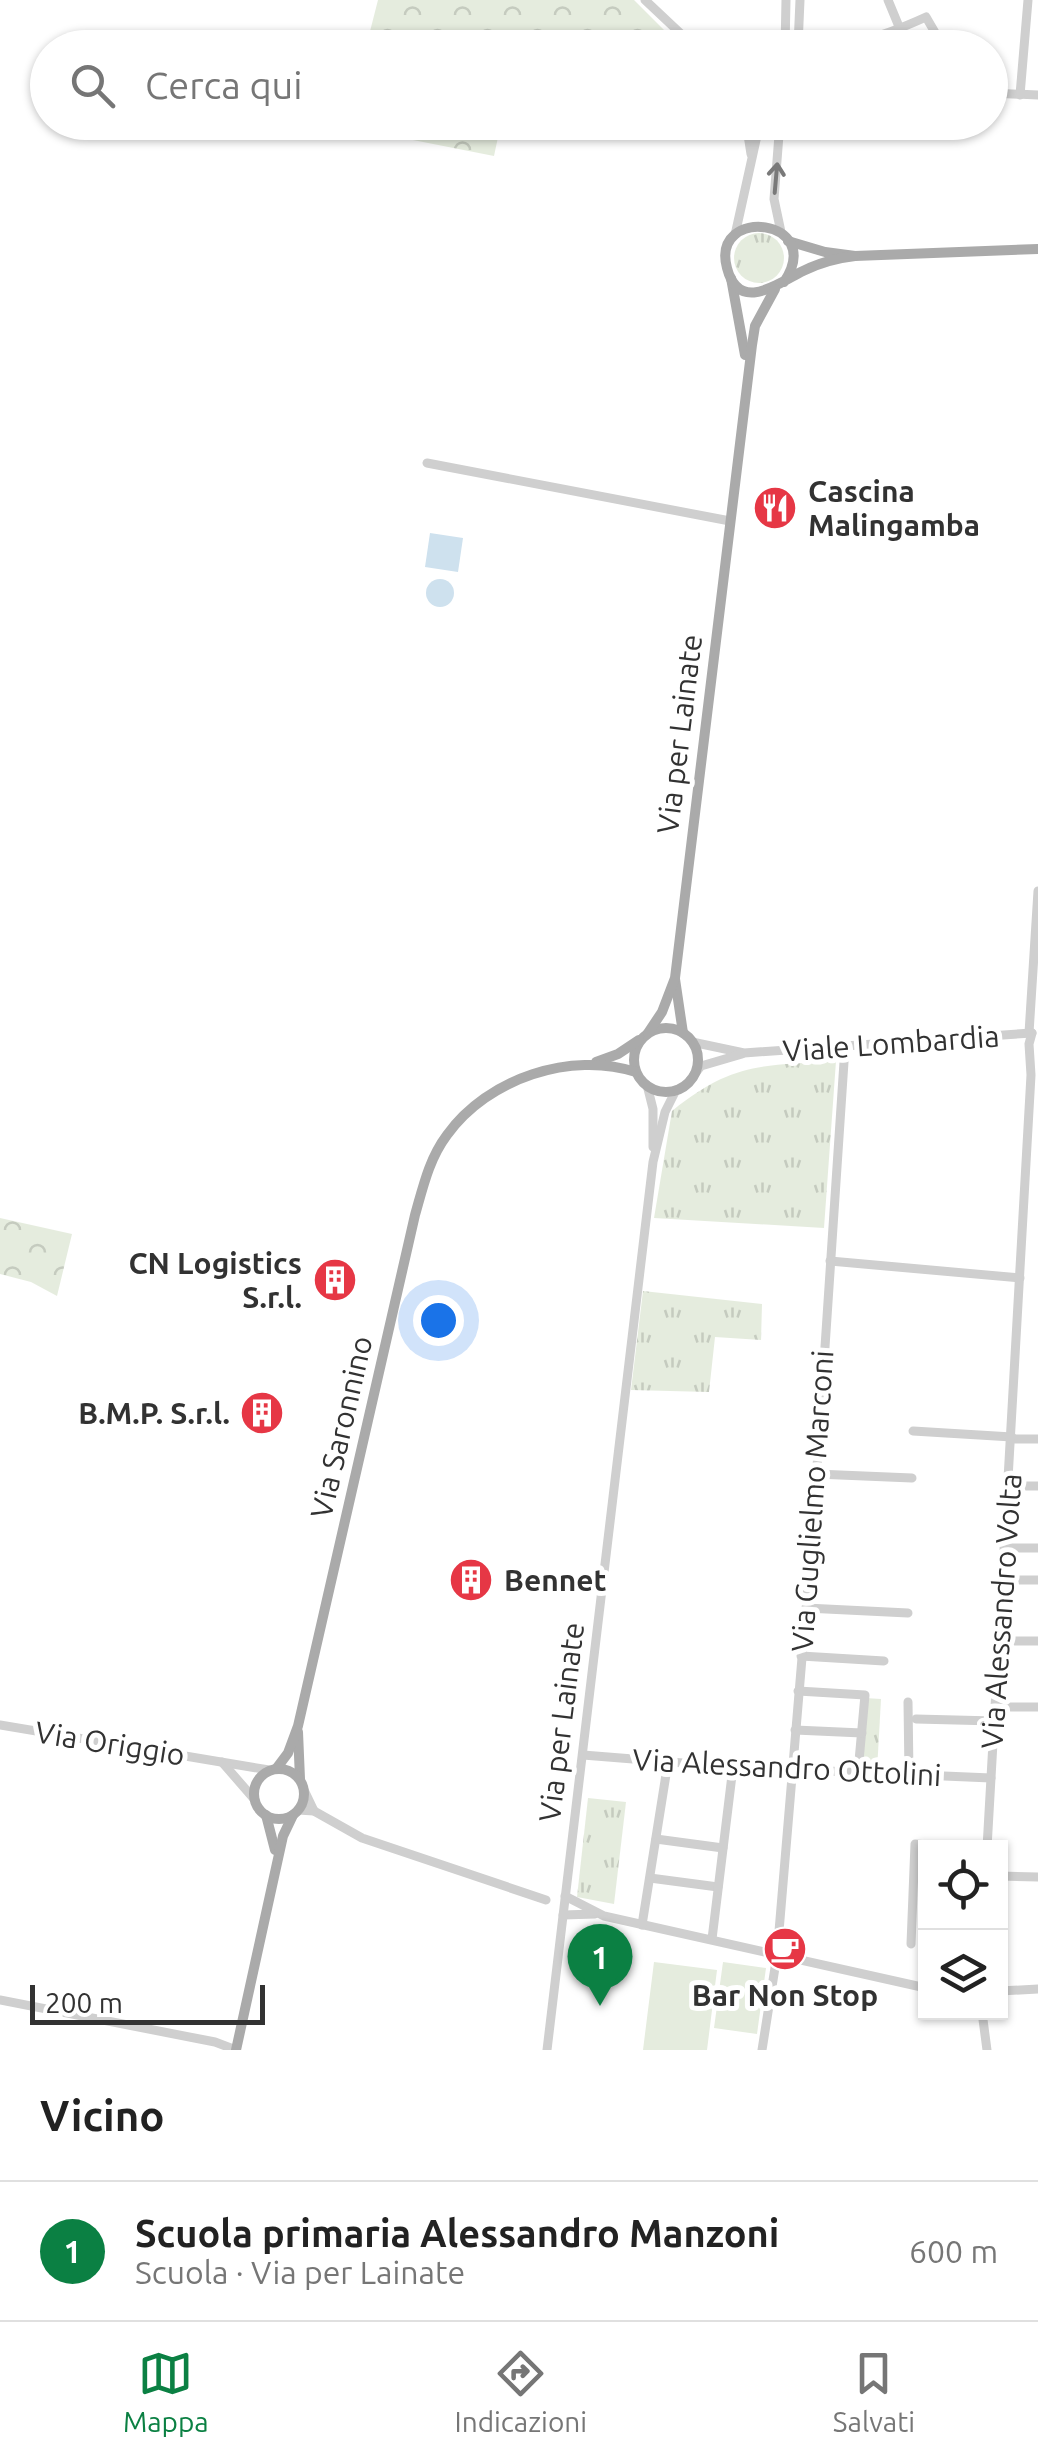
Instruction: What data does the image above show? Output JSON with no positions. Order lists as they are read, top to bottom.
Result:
{
  "streets": {
    "main road": ["Via per Lainate", "Via Saronnino"],
    "street": [
      "Viale Lombardia",
      "Via Guglielmo Marconi",
      "Via Alessandro Volta",
      "Via Origgio",
      "Via Alessandro Ottolini"
    ]
  },
  "crossings": [
    ["Via per Lainate", "Viale Lombardia"],
    ["Via per Lainate", "Via Saronnino"],
    ["Via per Lainate", "Via Alessandro Ottolini"],
    ["Viale Lombardia", "Via Saronnino"],
    ["Viale Lombardia", "Via Guglielmo Marconi"],
    ["Viale Lombardia", "Via Alessandro Volta"],
    ["Via Saronnino", "Via Origgio"],
    ["Via Guglielmo Marconi", "Via Alessandro Ottolini"],
    ["Via Alessandro Volta", "Via Alessandro Ottolini"]
  ],
  "places": {
    "restaurant": ["Cascina Malingamba"],
    "building": ["CN Logistics S.r.l.", "B.M.P. S.r.l.", "Bennet"],
    "cafe": ["Bar Non Stop"]
  },
  "scale_bar": "200 m",
  "page": {
    "search": "Cerca qui",
    "pins": "1",
    "scale": "200 m",
    "heading": "Vicino",
    "list": [
      {
        "mark": "1",
        "name": "Scuola primaria Alessandro Manzoni",
        "note": "Scuola · Via per Lainate",
        "value": "600 m"
      }
    ],
    "nav": ["Mappa", "Indicazioni", "Salvati"]
  }
}
